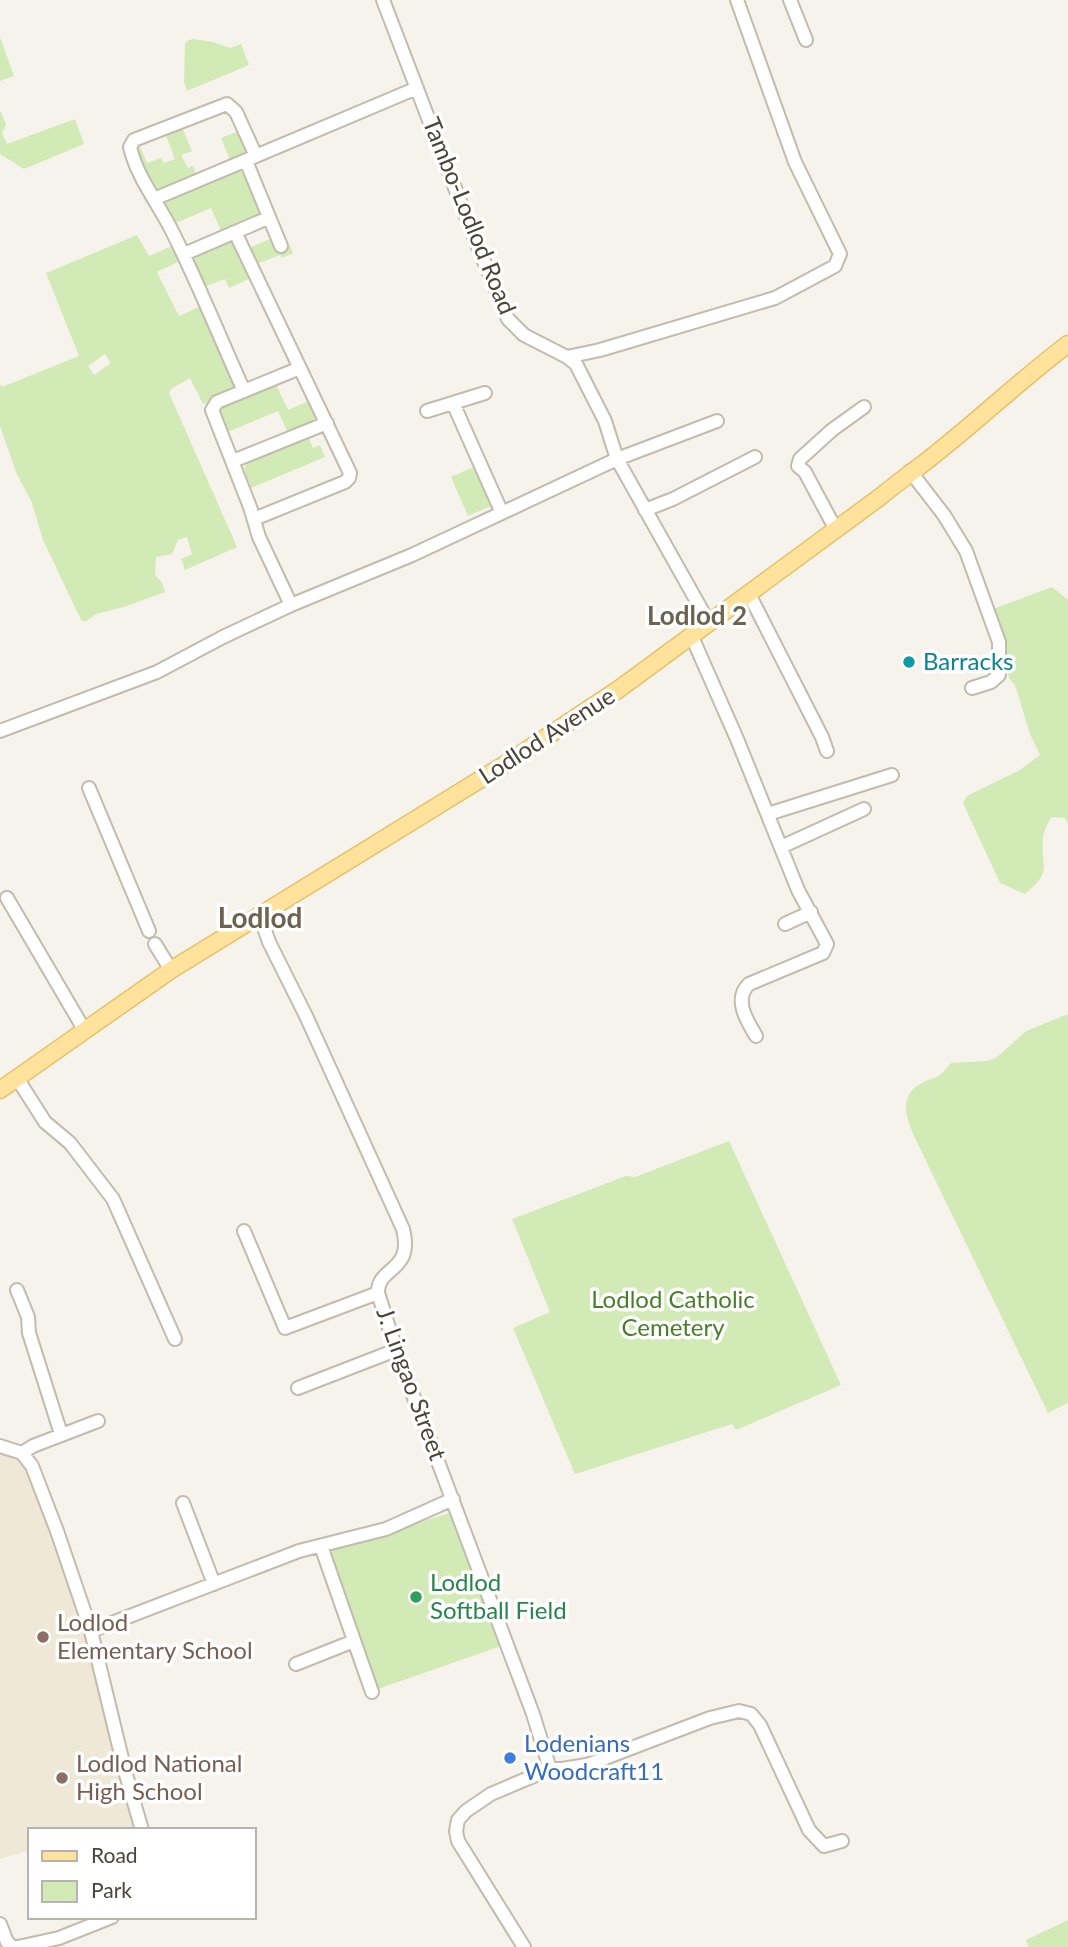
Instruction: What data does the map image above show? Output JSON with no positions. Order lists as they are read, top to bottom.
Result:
{
  "streets": {
    "main road": ["Lodlod Avenue"],
    "street": ["Tambo-Lodlod Road", "J. Lingao Street"]
  },
  "crossings": [
    ["Tambo-Lodlod Road", "Lodlod Avenue"],
    ["Lodlod Avenue", "J. Lingao Street"]
  ],
  "districts": ["Lodlod 2", "Lodlod"],
  "parks": ["Lodlod Catholic Cemetery"],
  "places": [
    "Barracks",
    "Lodlod Softball Field",
    "Lodlod Elementary School",
    "Lodenians Woodcraft11",
    "Lodlod National High School"
  ],
  "legend": ["Road", "Park"]
}
